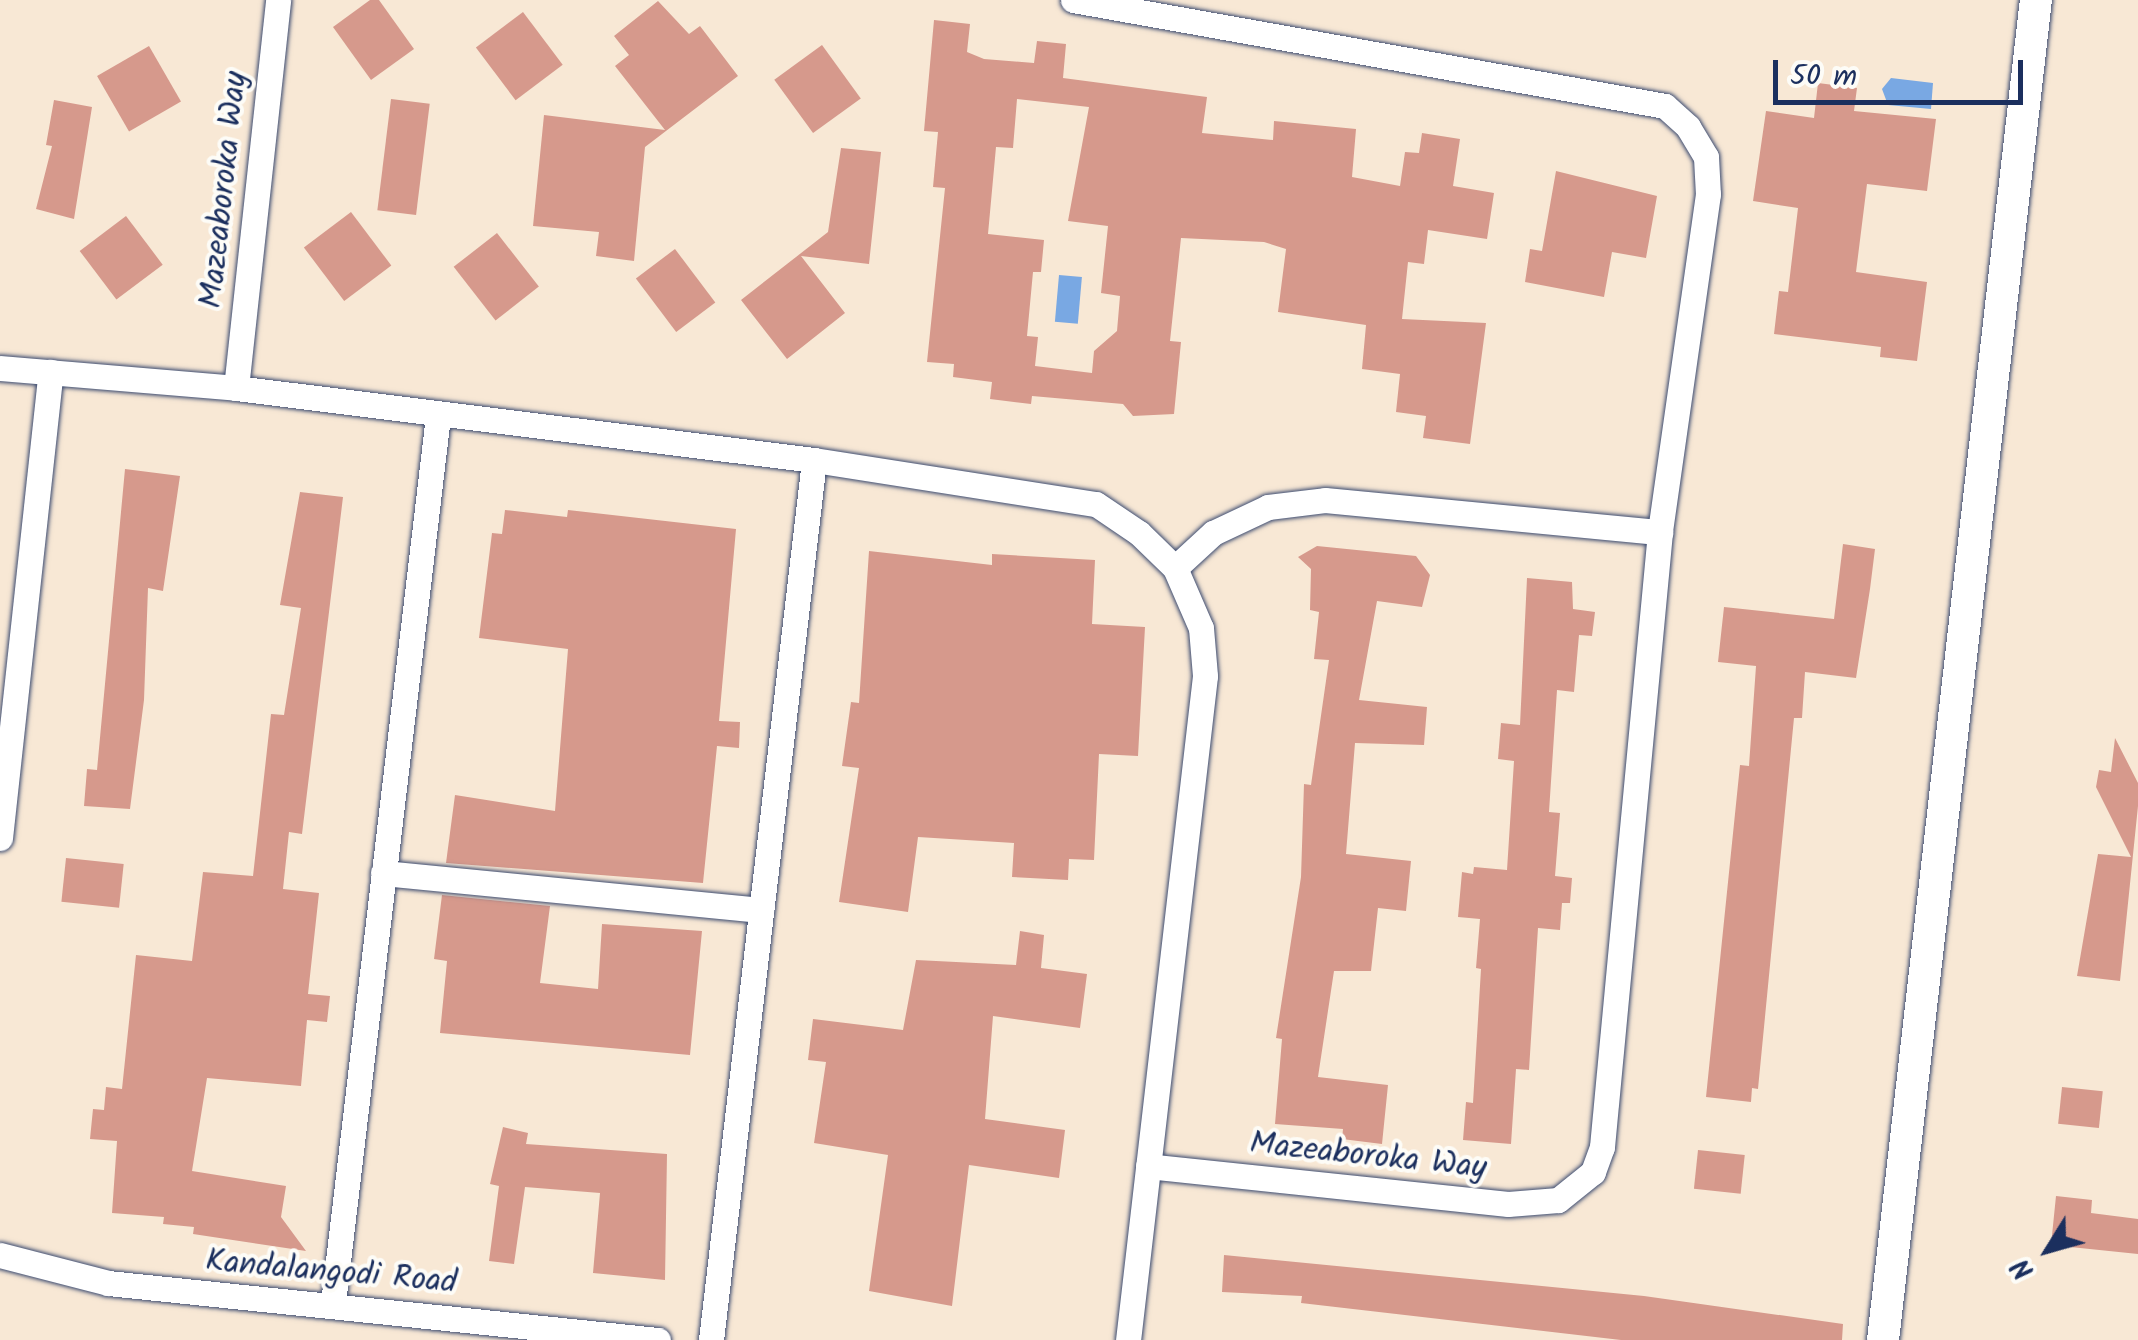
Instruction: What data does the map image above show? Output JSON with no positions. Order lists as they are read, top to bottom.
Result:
{
  "streets": {
    "street": ["Mazeaboroka Way", "Kandalangodi Road"]
  },
  "scale_bar": "50 m",
  "north": "bottom left"
}
